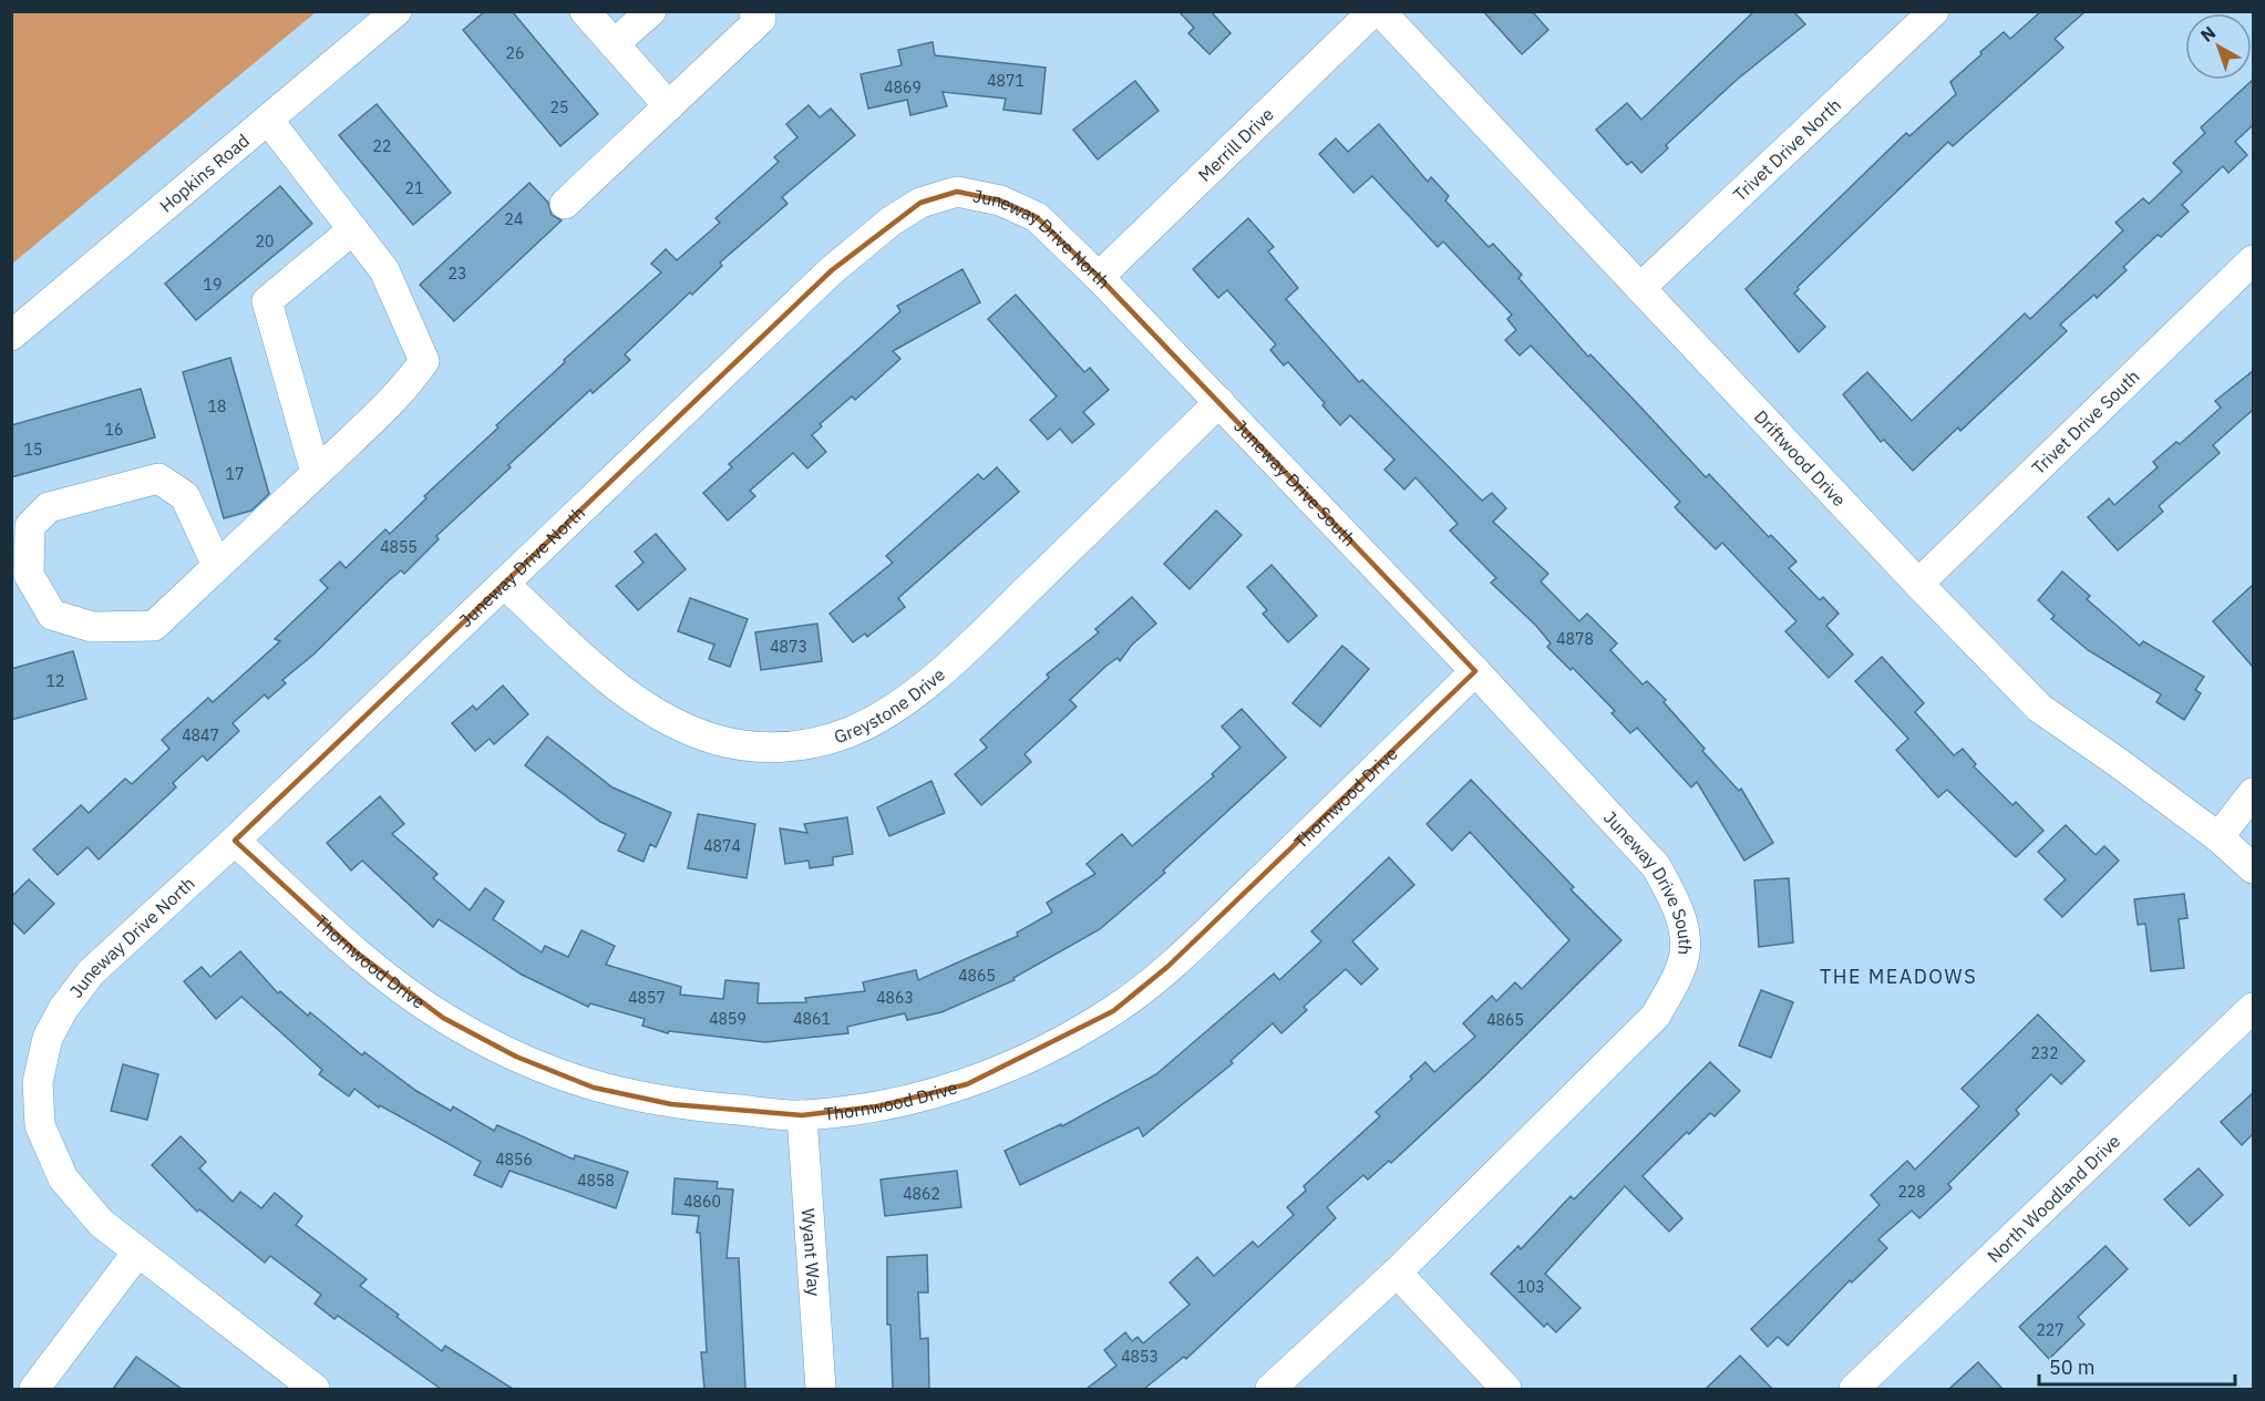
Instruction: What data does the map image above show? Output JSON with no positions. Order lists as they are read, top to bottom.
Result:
{
  "streets": {
    "street": [
      "Merrill Drive",
      "Trivet Drive North",
      "Hopkins Road",
      "Juneway Drive North",
      "Trivet Drive South",
      "Driftwood Drive",
      "Juneway Drive South",
      "Greystone Drive",
      "Thornwood Drive",
      "North Woodland Drive",
      "Wyant Way"
    ]
  },
  "crossings": [
    ["Merrill Drive", "Juneway Drive North"],
    ["Trivet Drive North", "Driftwood Drive"],
    ["Juneway Drive North", "Juneway Drive South"],
    ["Juneway Drive North", "Greystone Drive"],
    ["Juneway Drive North", "Thornwood Drive"],
    ["Trivet Drive South", "Driftwood Drive"],
    ["Juneway Drive South", "Greystone Drive"],
    ["Juneway Drive South", "Thornwood Drive"],
    ["Thornwood Drive", "Wyant Way"]
  ],
  "districts": ["THE MEADOWS"],
  "house_numbers": [
    "26",
    "4871",
    "4869",
    "25",
    "22",
    "21",
    "24",
    "20",
    "23",
    "19",
    "18",
    "16",
    "15",
    "17",
    "4855",
    "4878",
    "4873",
    "12",
    "4847",
    "4874",
    "4865",
    "4857",
    "4863",
    "4859",
    "4861",
    "4865",
    "232",
    "4856",
    "4858",
    "228",
    "4862",
    "4860",
    "103",
    "227",
    "4853"
  ],
  "scale_bar": "50 m",
  "north": "top left"
}
